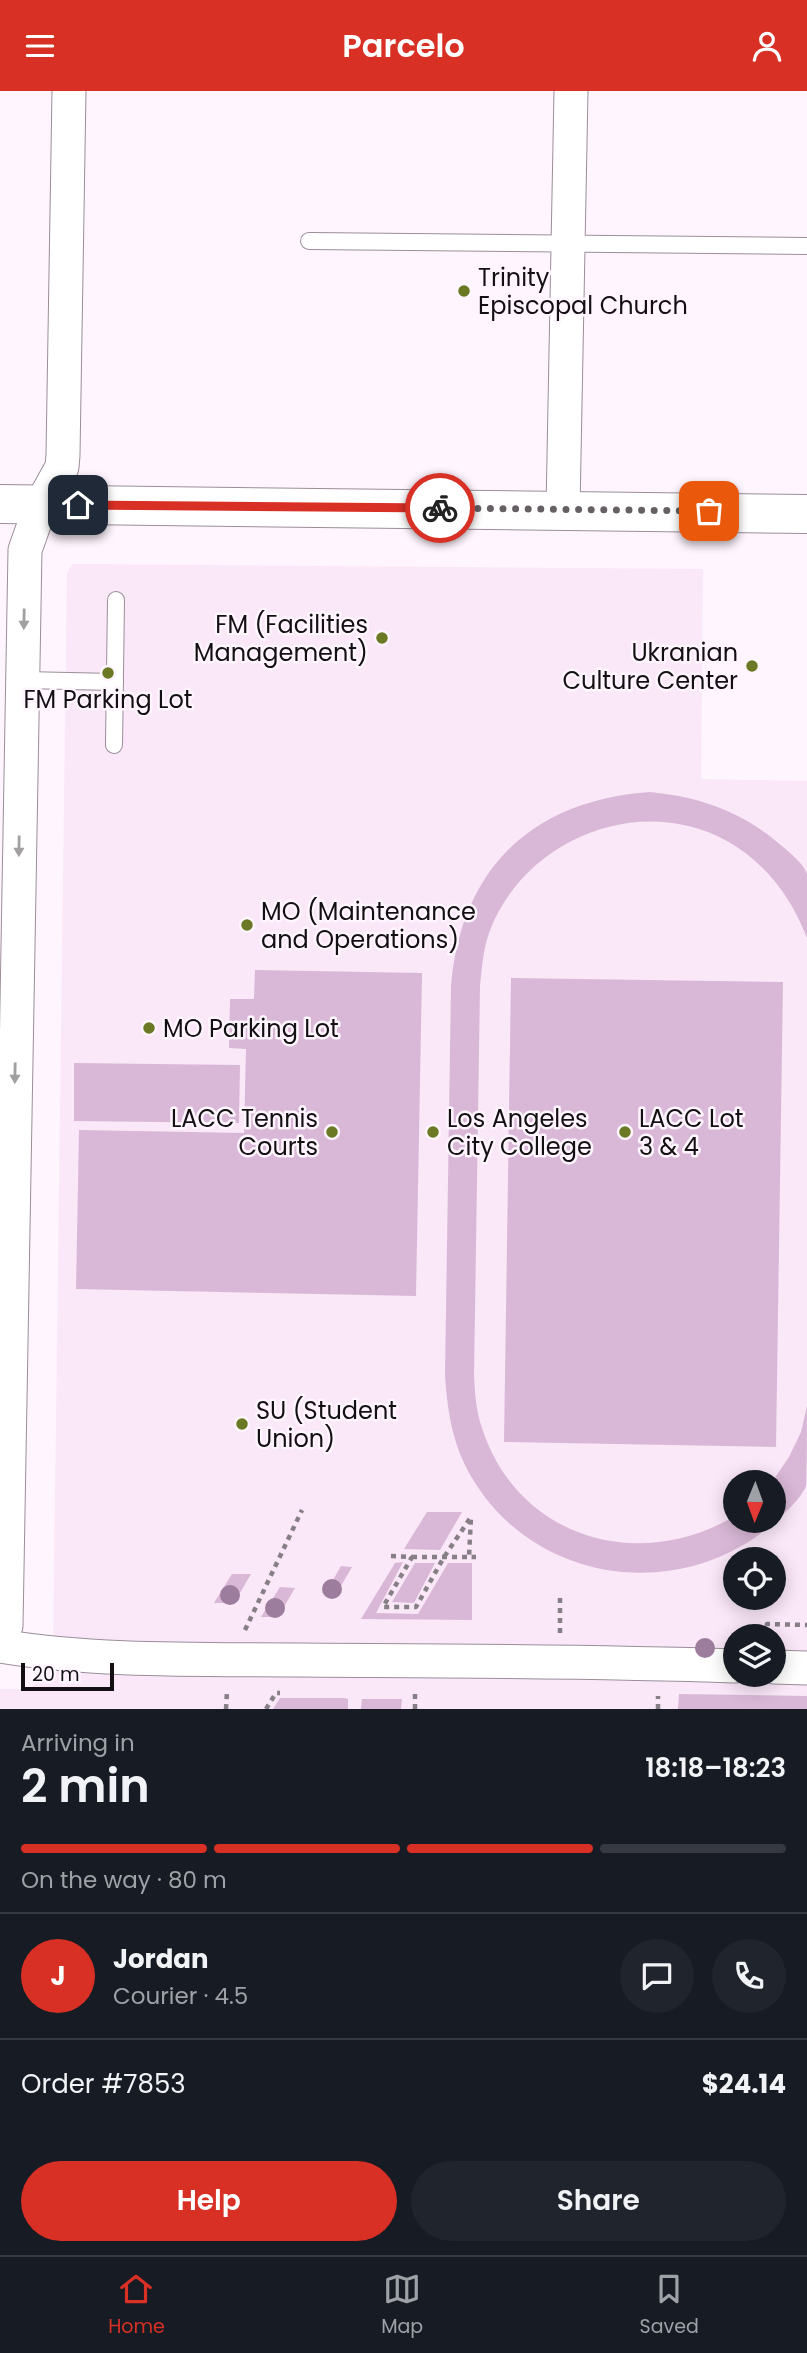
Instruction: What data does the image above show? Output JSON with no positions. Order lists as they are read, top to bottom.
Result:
{
  "places": [
    "Trinity Episcopal Church",
    "FM (Facilities Management)",
    "Ukranian Culture Center",
    "FM Parking Lot",
    "MO (Maintenance and Operations)",
    "MO Parking Lot",
    "LACC Tennis Courts",
    "Los Angeles City College",
    "LACC Lot 3 & 4",
    "SU (Student Union)"
  ],
  "scale_bar": "20 m",
  "north": "bottom",
  "page": {
    "header": "Parcelo",
    "scale": "20 m",
    "heading": ["2 min", "Arriving in", "18:18–18:23"],
    "panel": [
      "Jordan",
      "Courier · 4.5",
      "Order #7853",
      "$24.14"
    ],
    "bar": "On the way · 80 m",
    "round": "J",
    "buttons": ["Help", "Share"],
    "tabs": ["Home", "Map", "Saved"]
  }
}
